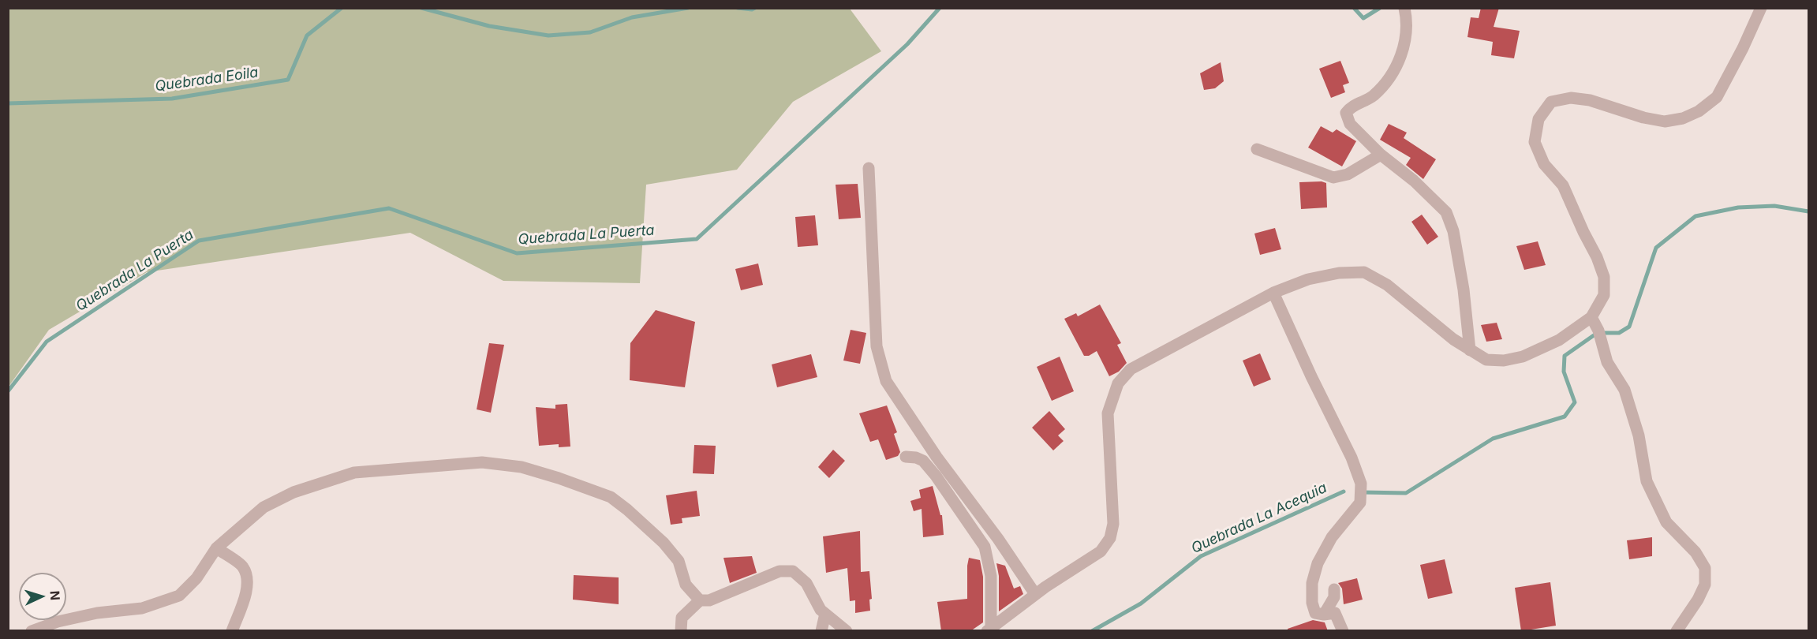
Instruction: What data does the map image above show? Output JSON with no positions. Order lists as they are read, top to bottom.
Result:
{
  "water": ["Quebrada Eoila", "Quebrada La Puerta", "Quebrada La Acequia"],
  "north": "right"
}
